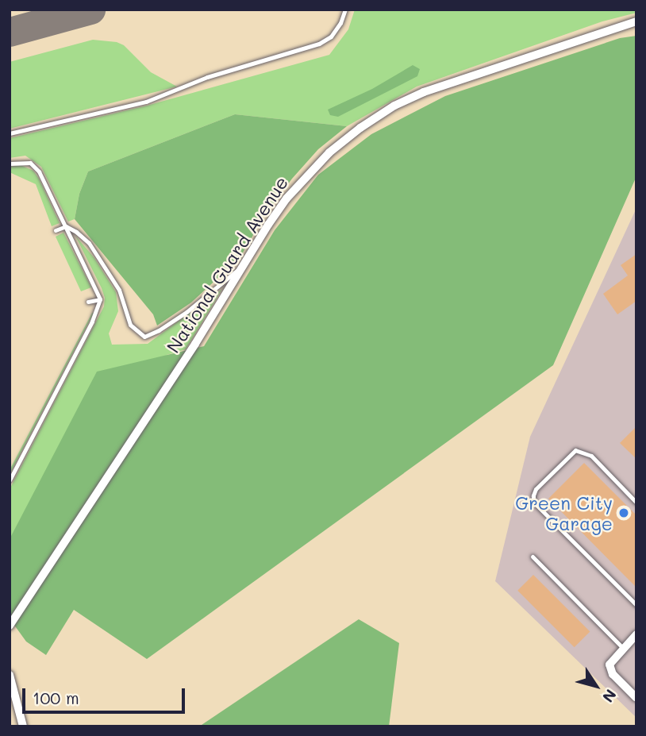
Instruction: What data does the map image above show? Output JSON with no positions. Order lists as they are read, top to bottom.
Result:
{
  "streets": {
    "street": ["National Guard Avenue"]
  },
  "places": ["Green City Garage"],
  "scale_bar": "100 m",
  "north": "bottom right"
}
